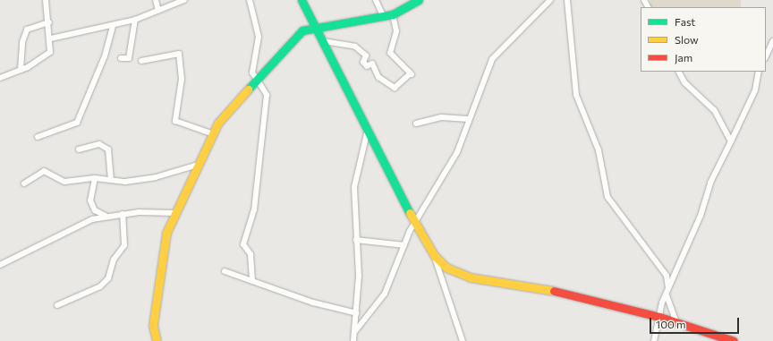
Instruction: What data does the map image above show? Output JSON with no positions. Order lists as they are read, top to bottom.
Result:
{
  "legend": ["Fast", "Slow", "Jam"],
  "scale_bar": "100 m"
}
